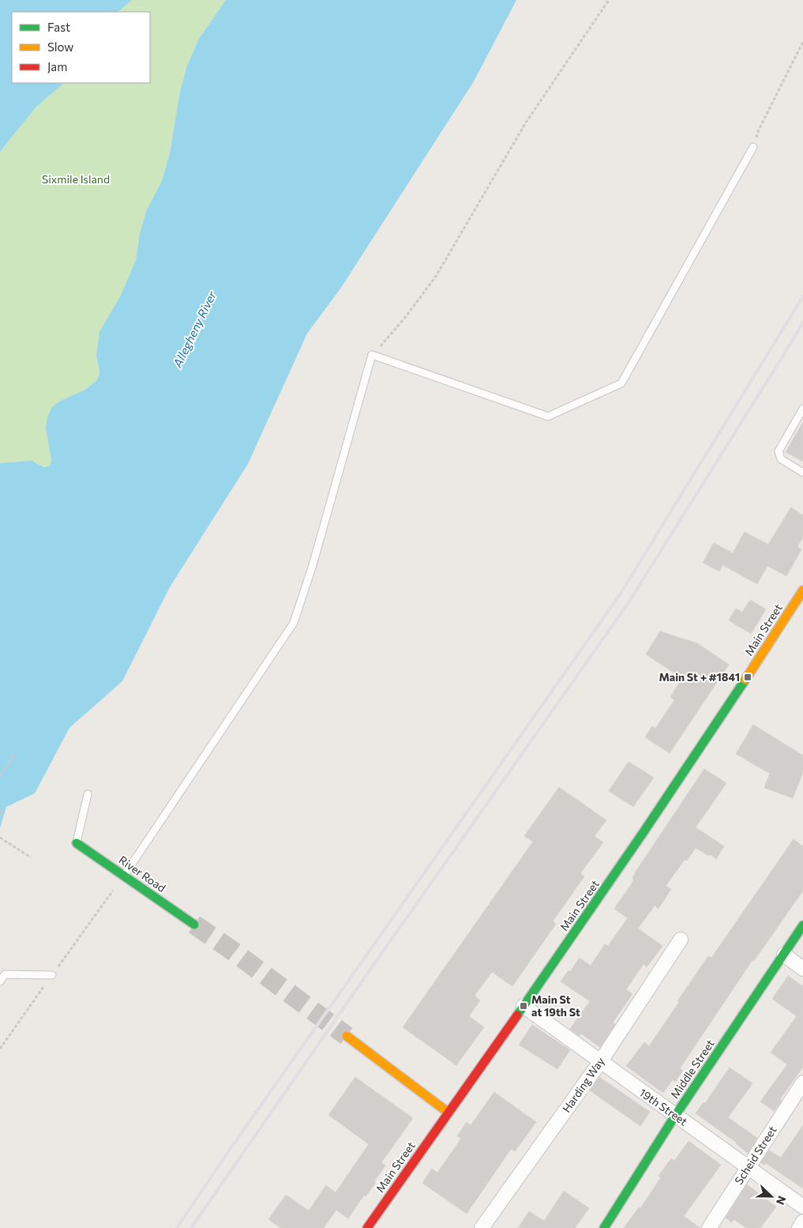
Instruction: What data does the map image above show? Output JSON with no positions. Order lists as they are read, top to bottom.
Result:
{
  "streets": {
    "main road": ["Main Street", "River Road", "Middle Street"],
    "street": ["Harding Way", "19th Street", "Scheid Street"]
  },
  "crossings": [
    ["Main Street", "19th Street"],
    ["Middle Street", "19th Street"],
    ["Harding Way", "19th Street"],
    ["19th Street", "Scheid Street"]
  ],
  "water": ["Allegheny River"],
  "parks": ["Sixmile Island"],
  "places": {
    "transit": ["Main St + #1841", "Main St at 19th St"]
  },
  "legend": ["Fast", "Slow", "Jam"],
  "north": "right"
}
